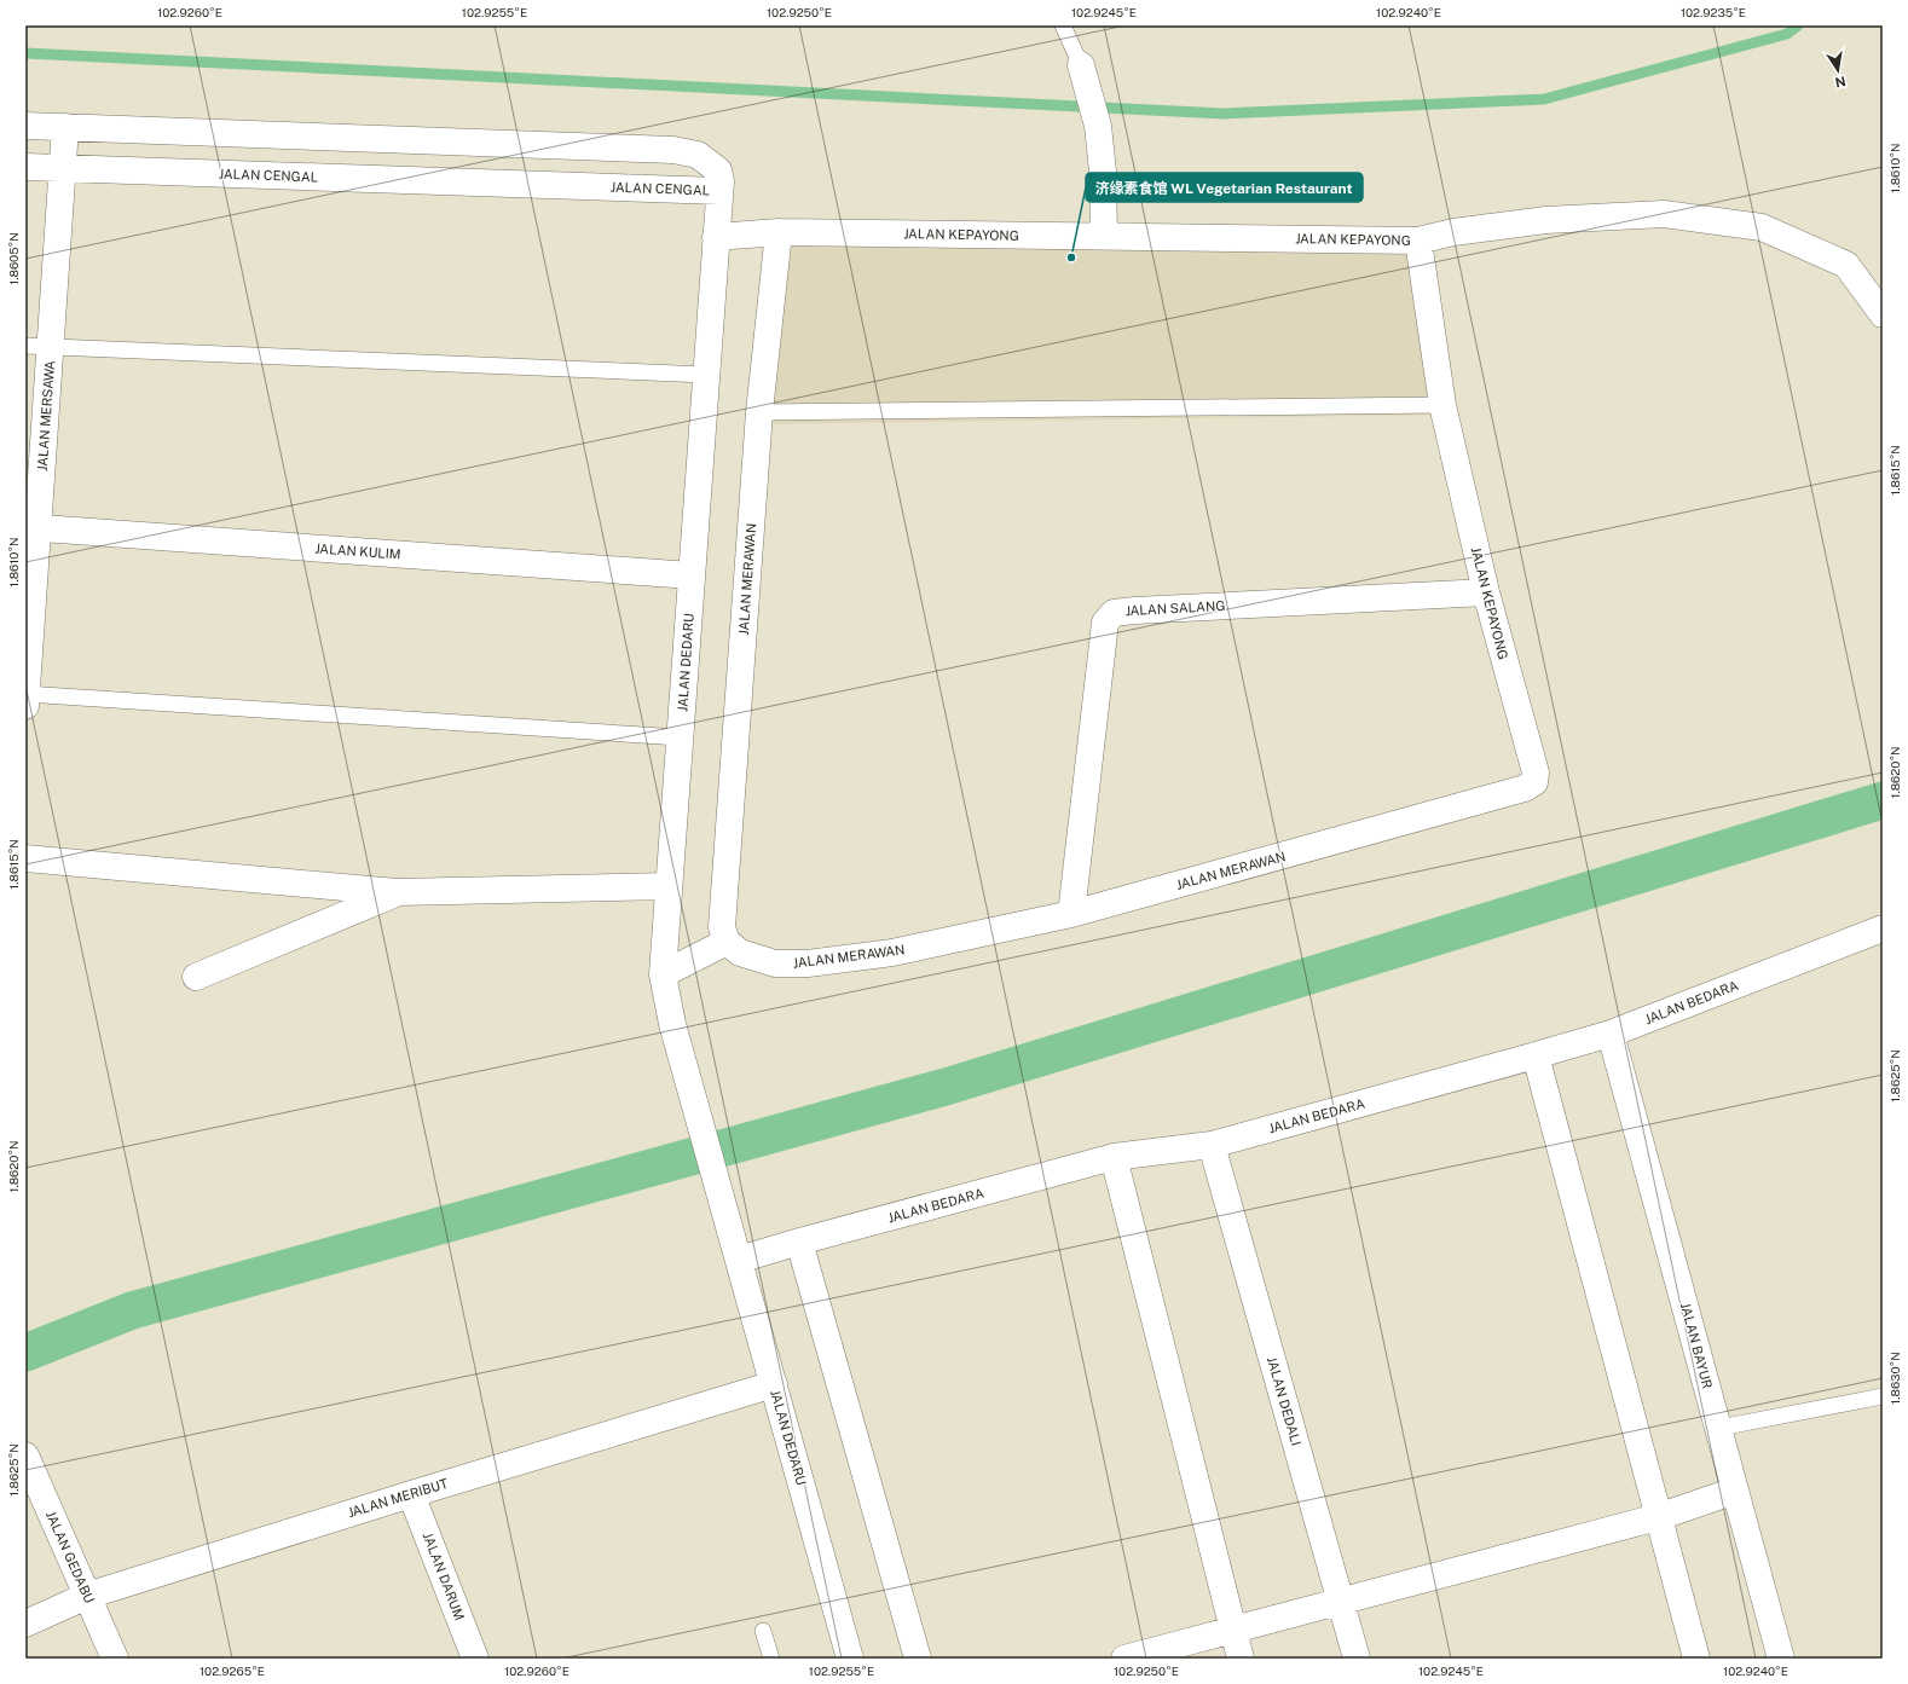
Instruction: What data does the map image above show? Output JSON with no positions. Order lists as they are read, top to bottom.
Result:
{
  "streets": {
    "street": [
      "JALAN CENGAL",
      "JALAN KEPAYONG",
      "JALAN MERSAWA",
      "JALAN KULIM",
      "JALAN MERAWAN",
      "JALAN SALANG",
      "JALAN DEDARU",
      "JALAN BEDARA",
      "JALAN BAYUR",
      "JALAN DEDALI",
      "JALAN MERIBUT",
      "JALAN GEDABU",
      "JALAN DARUM"
    ]
  },
  "crossings": [
    ["JALAN CENGAL", "JALAN MERSAWA"],
    ["JALAN CENGAL", "JALAN DEDARU"],
    ["JALAN KEPAYONG", "JALAN MERAWAN"],
    ["JALAN KEPAYONG", "JALAN SALANG"],
    ["JALAN KEPAYONG", "JALAN DEDARU"],
    ["JALAN MERSAWA", "JALAN KULIM"],
    ["JALAN KULIM", "JALAN DEDARU"],
    ["JALAN MERAWAN", "JALAN SALANG"],
    ["JALAN DEDARU", "JALAN BEDARA"],
    ["JALAN DEDARU", "JALAN MERIBUT"],
    ["JALAN BEDARA", "JALAN BAYUR"],
    ["JALAN BEDARA", "JALAN DEDALI"],
    ["JALAN MERIBUT", "JALAN GEDABU"],
    ["JALAN MERIBUT", "JALAN DARUM"]
  ],
  "places": ["济缘素食馆 WL Vegetarian Restaurant"],
  "north": "bottom",
  "coordinates": [
    "102.9260°E",
    "102.9255°E",
    "102.9250°E",
    "102.9245°E",
    "102.9240°E",
    "102.9235°E",
    "1.8610°N",
    "1.8605°N",
    "1.8615°N",
    "1.8620°N",
    "1.8625°N",
    "1.8630°N",
    "102.9265°E"
  ]
}
